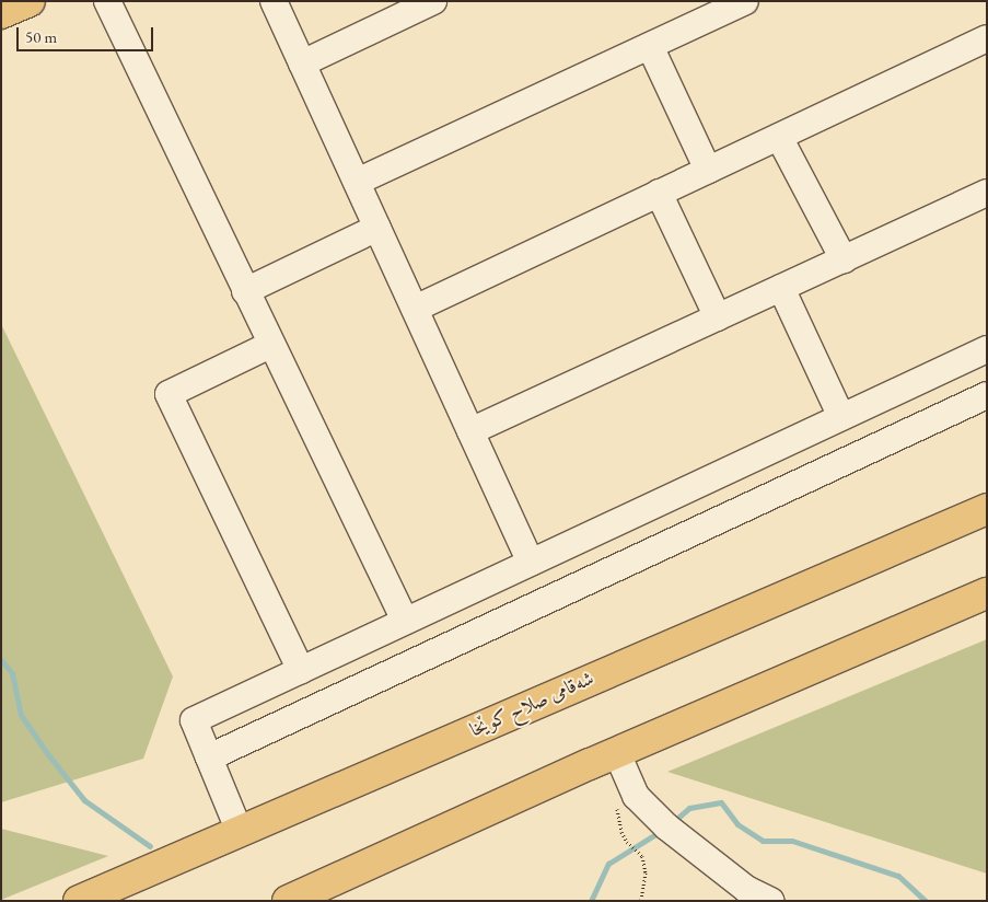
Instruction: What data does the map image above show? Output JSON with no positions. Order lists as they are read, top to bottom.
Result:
{
  "streets": {
    "main road": ["شەقامی صلاح کوێخا"]
  },
  "scale_bar": "50 m"
}
